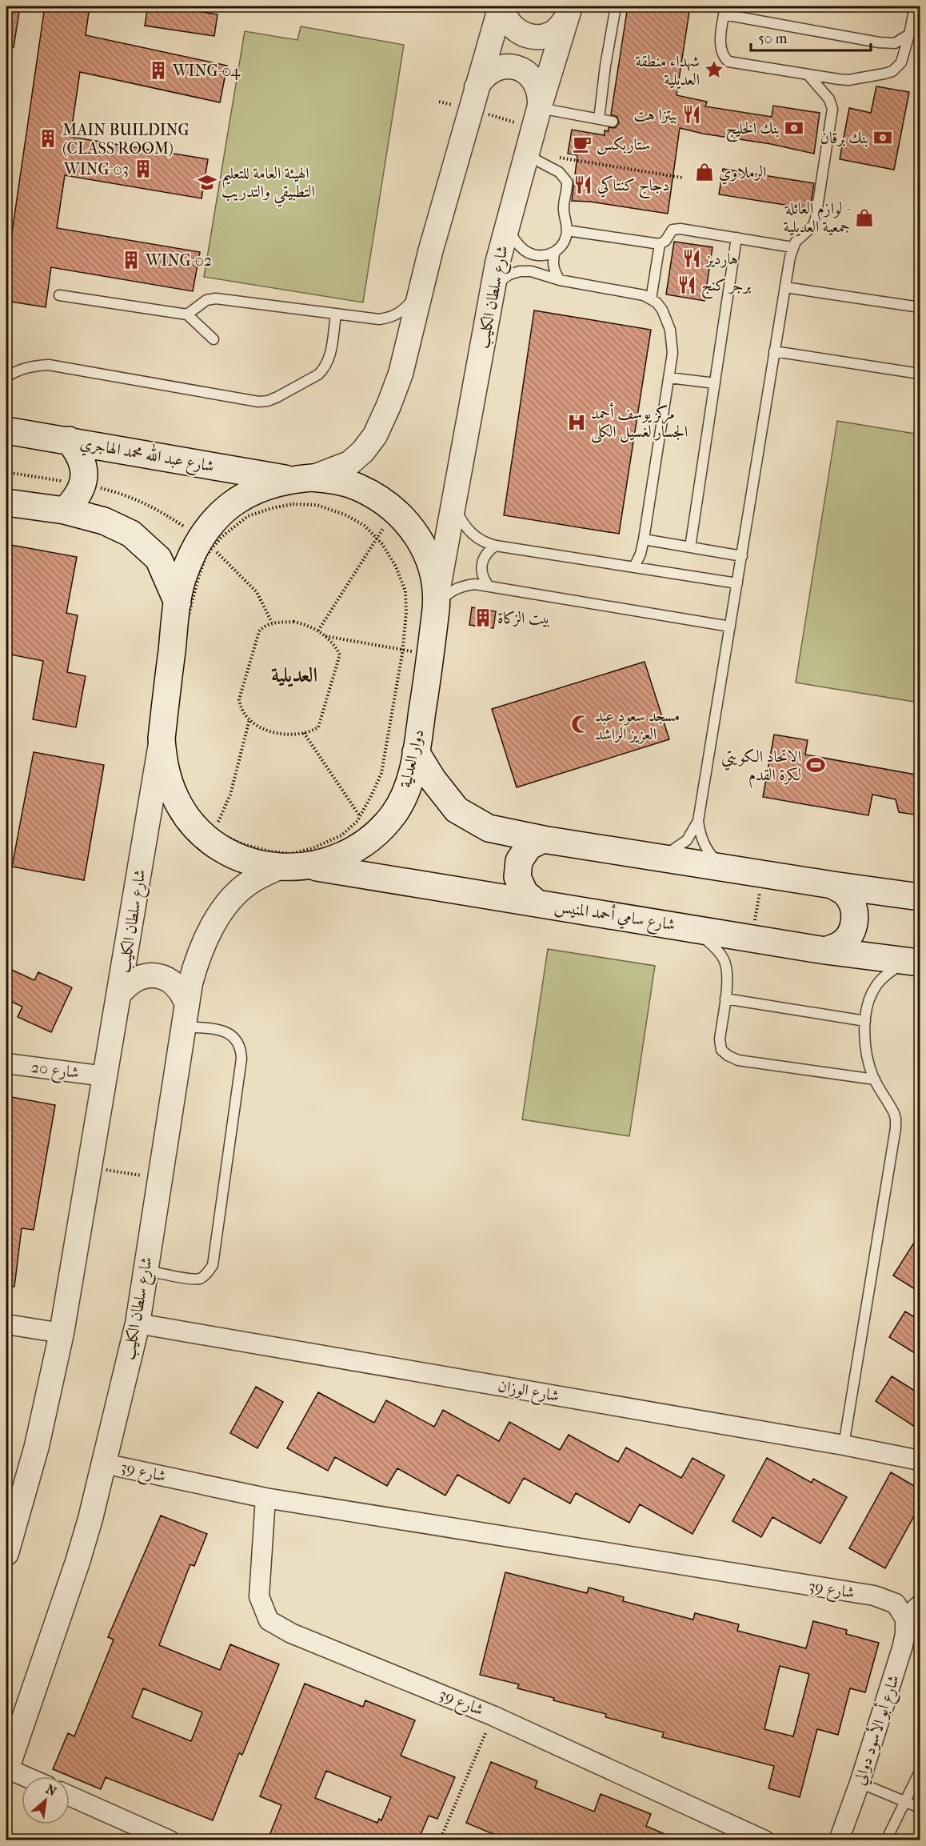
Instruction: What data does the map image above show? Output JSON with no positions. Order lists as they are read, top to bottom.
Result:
{
  "streets": {
    "main road": ["شارع عبد الله محمد الهاجري", "دوار العدلية", "شارع سامي أحمد المنيس"],
    "street": [
      "شارع سلطان الكليب",
      "شارع 20",
      "شارع الوزان",
      "شارع 39",
      "شارع أبو الأسود دوالي"
    ]
  },
  "crossings": [
    ["شارع سلطان الكليب", "دوار العدلية"],
    ["شارع سلطان الكليب", "شارع 20"],
    ["شارع سلطان الكليب", "شارع الوزان"],
    ["شارع سلطان الكليب", "شارع 39"],
    ["شارع عبد الله محمد الهاجري", "دوار العدلية"],
    ["دوار العدلية", "شارع سامي أحمد المنيس"],
    ["شارع 39", "شارع أبو الأسود دوالي"]
  ],
  "districts": ["العديلية"],
  "places": {
    "place": ["شهداء منطقة العديلية"],
    "building": [
      "WING-04",
      "MAIN BUILDING (CLASS ROOM)",
      "WING-03",
      "WING-02",
      "بيت الزكاة"
    ],
    "restaurant": [
      "بيتزا هت",
      "دجاج كنتاكي",
      "هارديز",
      "برجر كنج"
    ],
    "bank": ["بنك الخليج", "بنك برقان"],
    "cafe": ["ستاربكس"],
    "shop": ["الرملاوي", "لوازم العائلة - جمعية العديلية"],
    "school or university": ["الهيئة العامة للتعليم التطبيقي والتدريب"],
    "hospital": ["مركز يوسف أحمد الجسار لغسيل الكلى"],
    "mosque": ["مسجد سعود عبد العزيز الراشد"],
    "sports": ["الاتحاد الكويتي لكرة القدم"]
  },
  "scale_bar": "50 m",
  "north": "top right"
}
